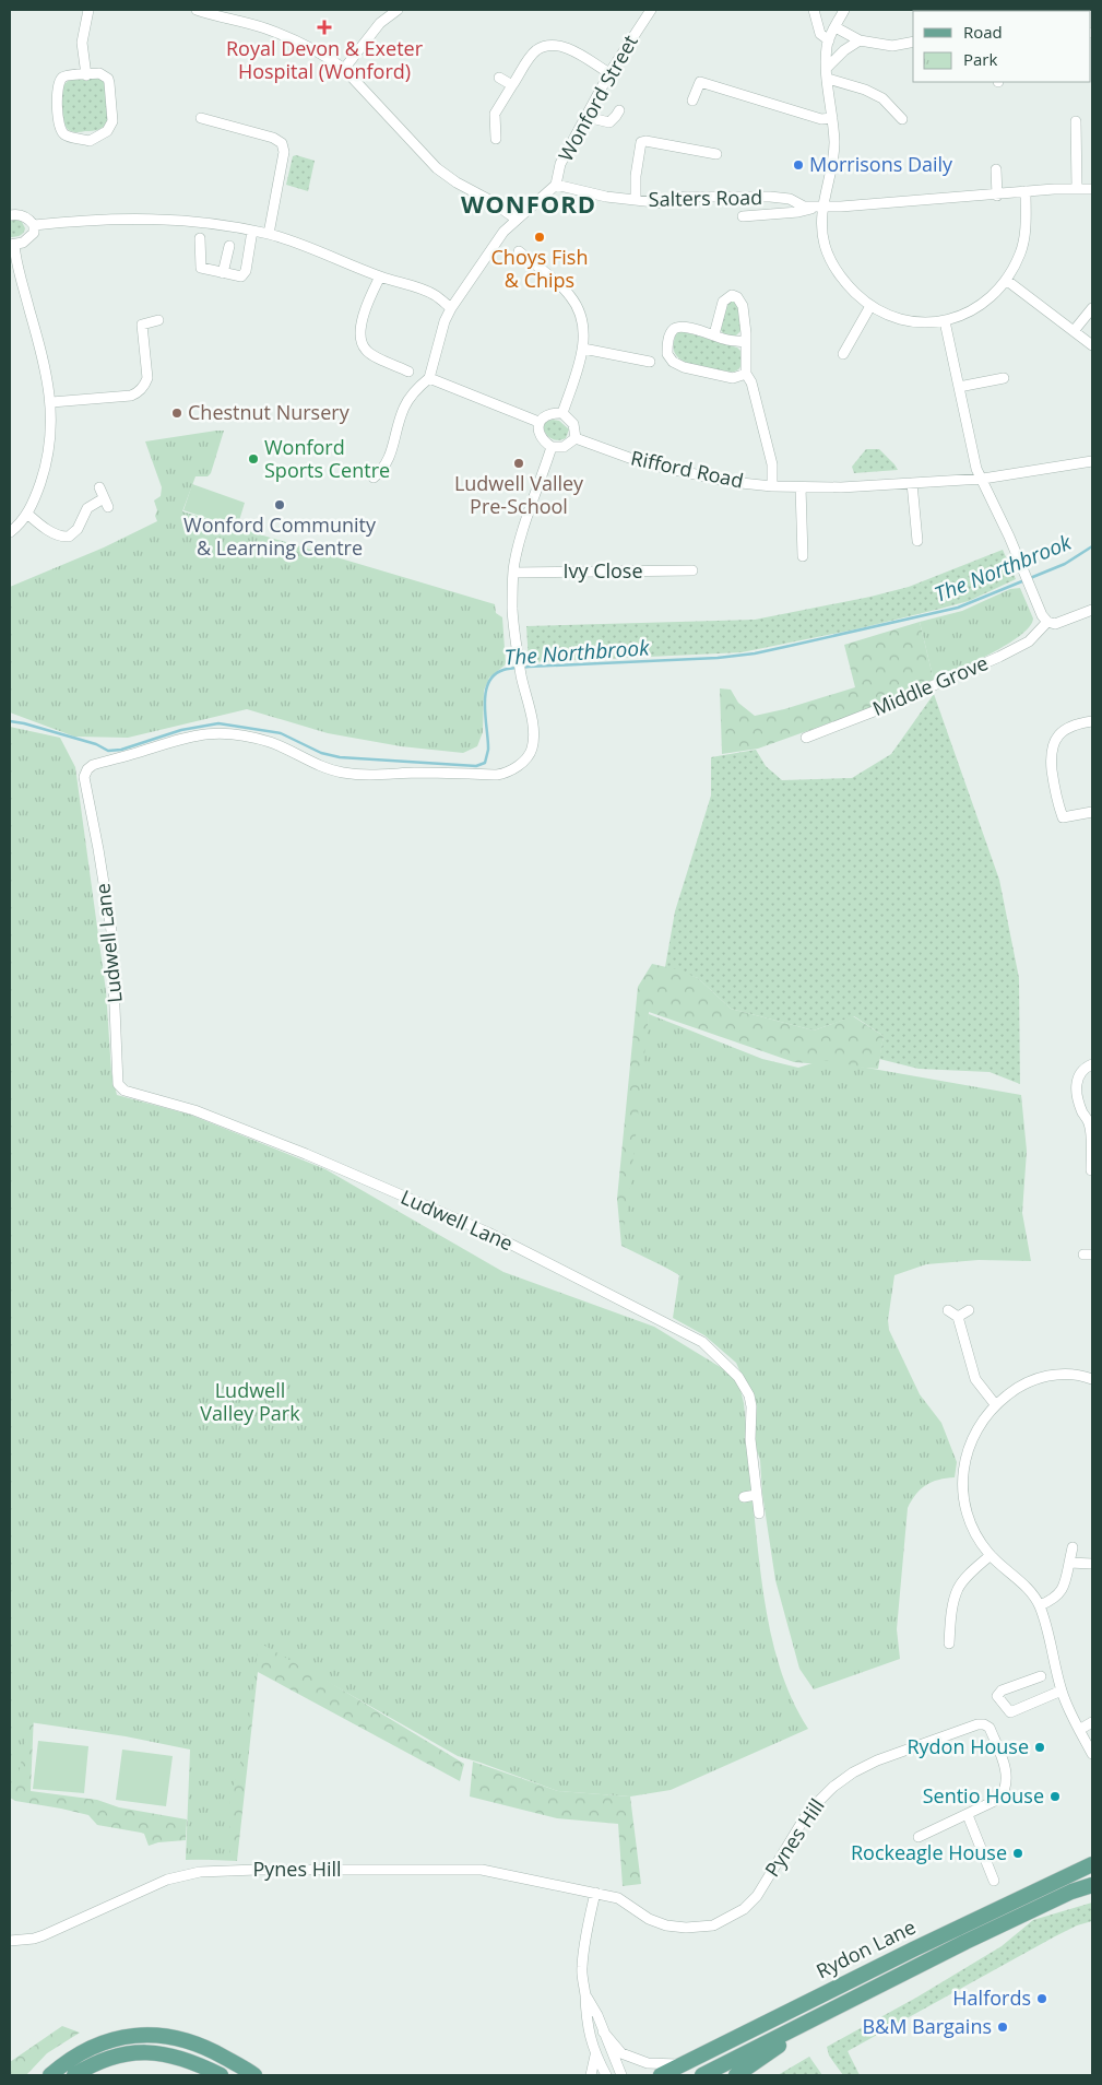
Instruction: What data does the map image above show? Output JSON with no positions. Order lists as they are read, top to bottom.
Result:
{
  "streets": {
    "main road": ["Rydon Lane"],
    "street": [
      "Wonford Street",
      "Salters Road",
      "Rifford Road",
      "Ivy Close",
      "Middle Grove",
      "Ludwell Lane",
      "Pynes Hill"
    ]
  },
  "crossings": [
    ["Wonford Street", "Salters Road"],
    ["Rifford Road", "Ludwell Lane"],
    ["Ivy Close", "Ludwell Lane"]
  ],
  "districts": ["WONFORD"],
  "water": ["The Northbrook"],
  "parks": ["Ludwell Valley Park"],
  "places": {
    "health": ["Royal Devon & Exeter Hospital (Wonford)"],
    "other": [
      "Morrisons Daily",
      "Choys Fish & Chips",
      "Chestnut Nursery",
      "Wonford Sports Centre",
      "Ludwell Valley Pre-School",
      "Wonford Community & Learning Centre",
      "Rydon House",
      "Sentio House",
      "Rockeagle House",
      "Halfords",
      "B&M Bargains"
    ]
  },
  "legend": ["Road", "Park"]
}
